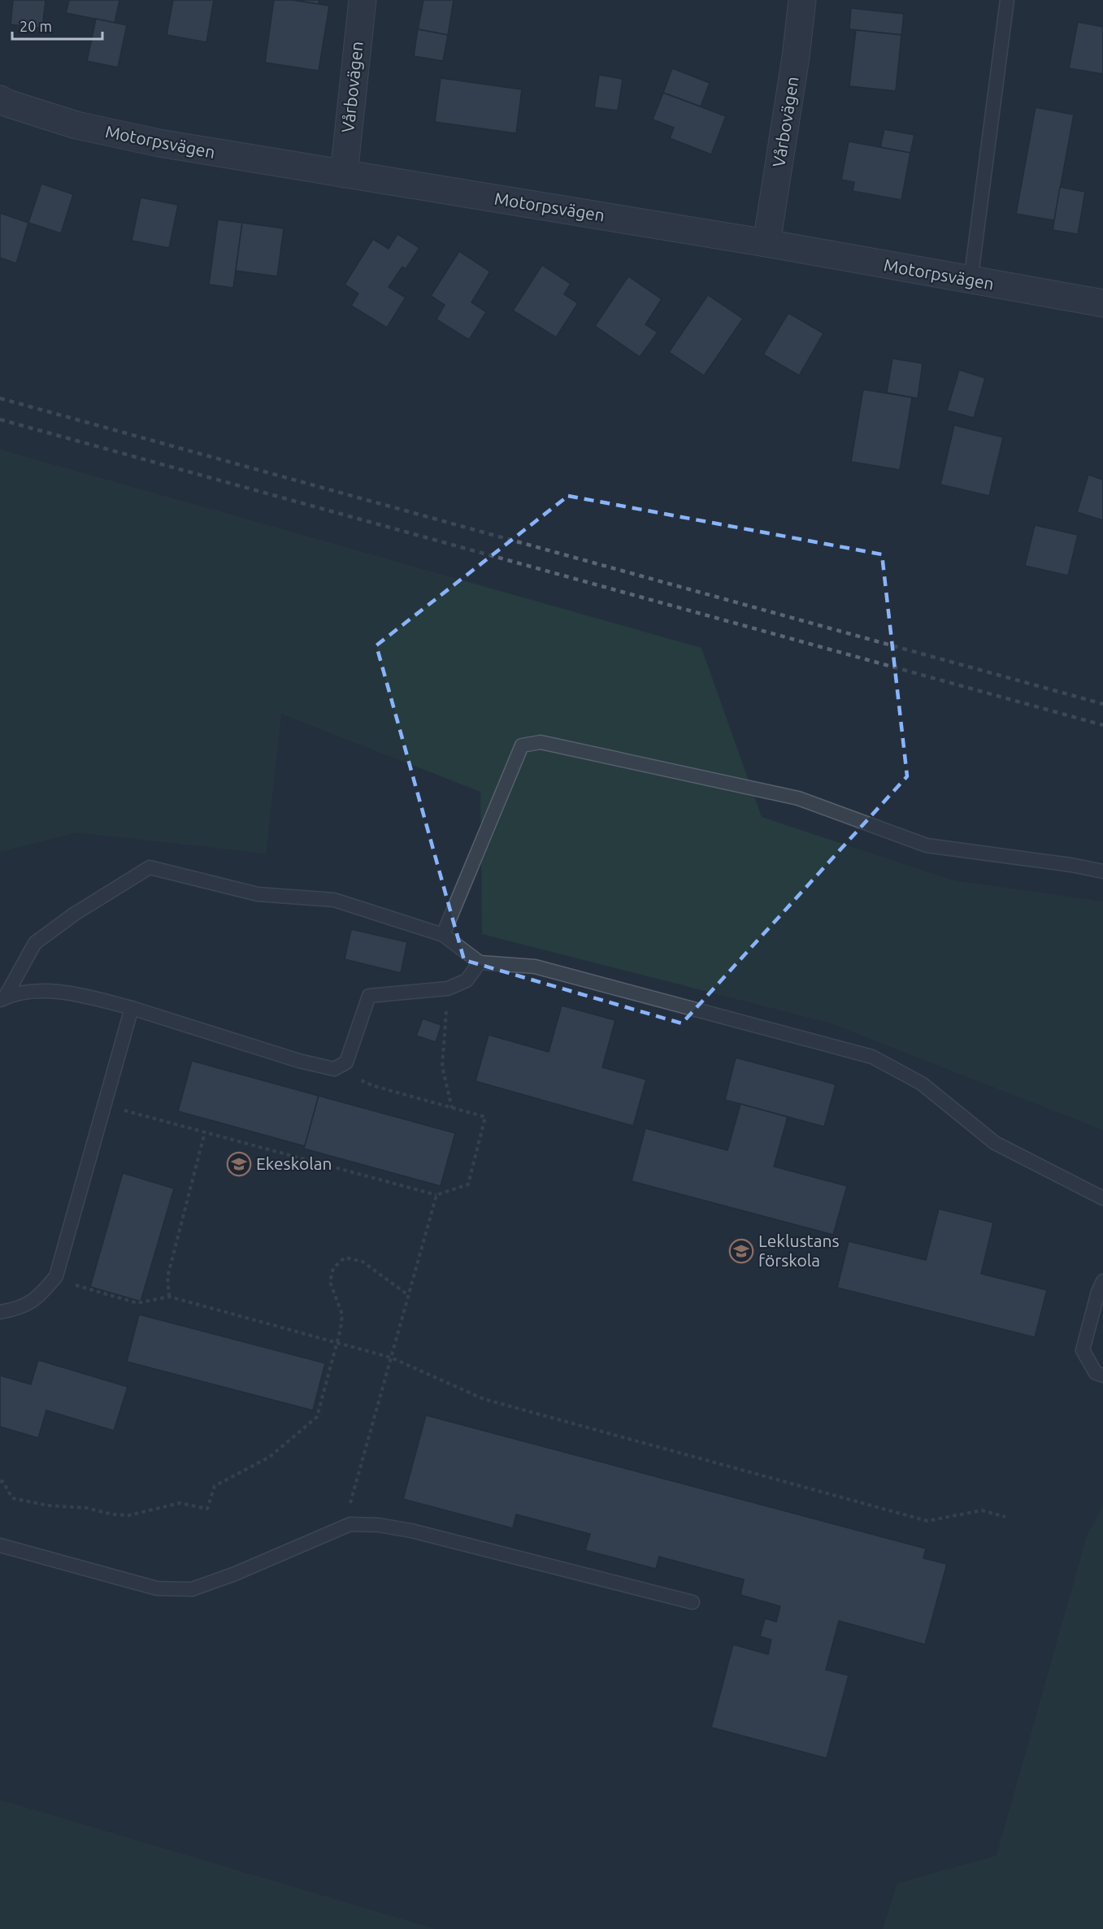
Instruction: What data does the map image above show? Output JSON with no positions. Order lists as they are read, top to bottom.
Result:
{
  "streets": {
    "street": ["Vårbovägen", "Motorpsvägen"]
  },
  "crossings": [
    ["Vårbovägen", "Motorpsvägen"]
  ],
  "places": {
    "school or university": ["Ekeskolan", "Leklustans förskola"]
  },
  "scale_bar": "20 m"
}
